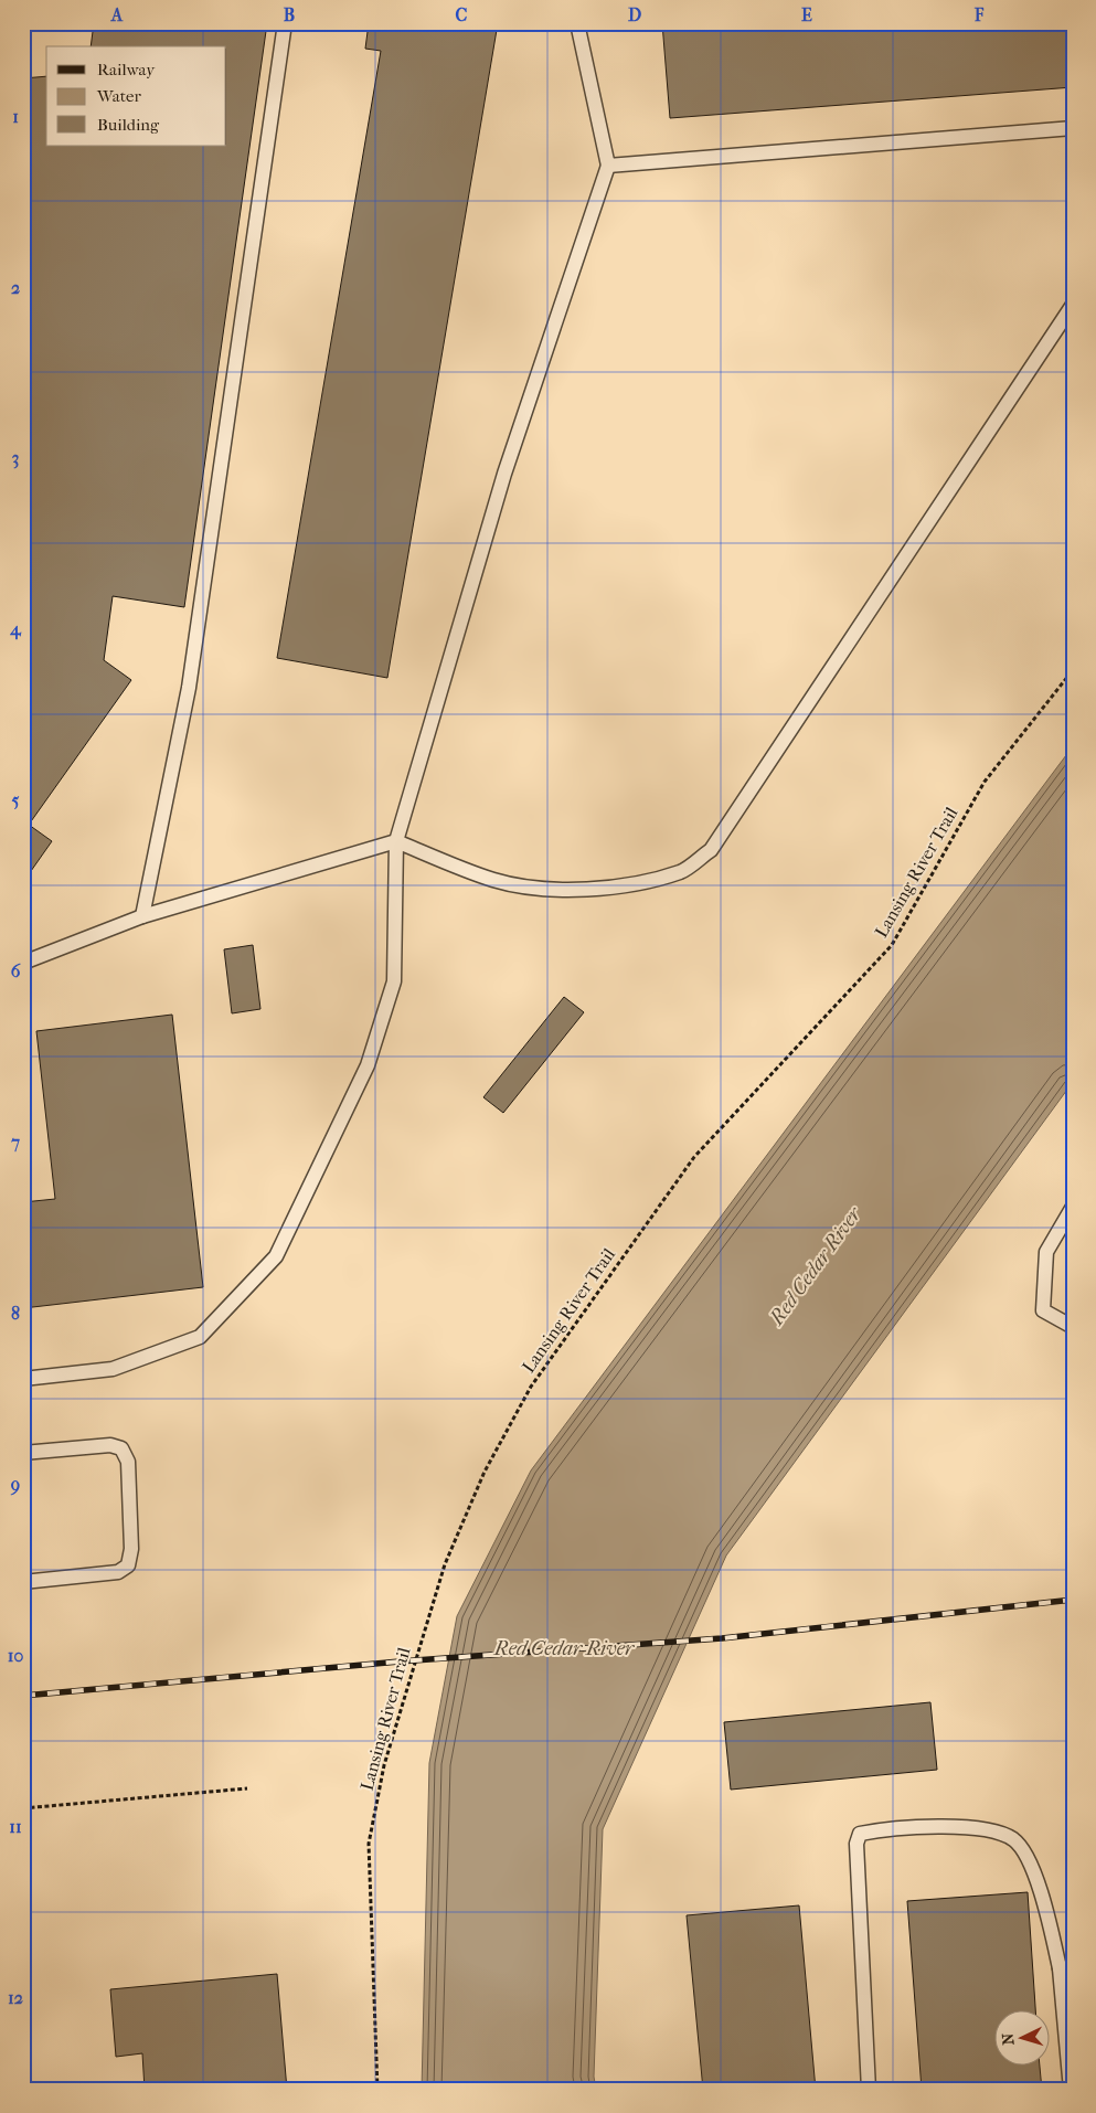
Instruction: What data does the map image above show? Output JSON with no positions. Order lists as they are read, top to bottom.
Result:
{
  "streets": {
    "path": ["Lansing River Trail"]
  },
  "water": ["Red Cedar River"],
  "legend": ["Railway", "Water", "Building"],
  "north": "left",
  "grid": {
    "columns": [
      "A",
      "B",
      "C",
      "D",
      "E",
      "F"
    ],
    "rows": [
      "1",
      "2",
      "3",
      "4",
      "5",
      "6",
      "7",
      "8",
      "9",
      "10",
      "11",
      "12"
    ]
  }
}
